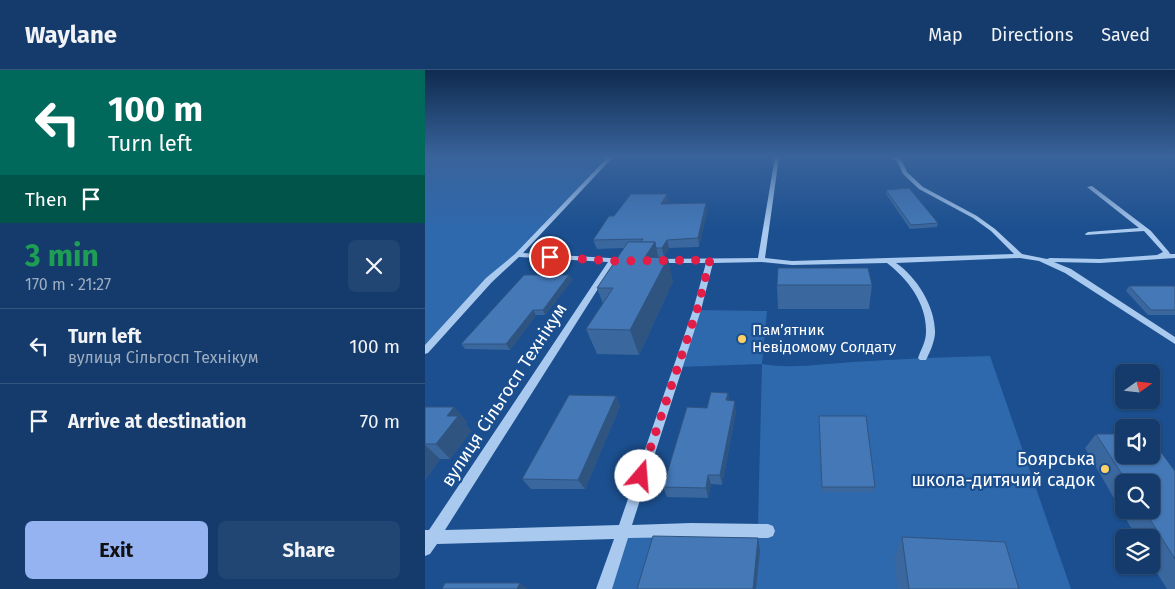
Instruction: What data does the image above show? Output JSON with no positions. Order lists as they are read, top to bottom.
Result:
{
  "streets": {
    "street": ["вулиця Сільгосп Технікум"]
  },
  "places": ["Пам’ятник Невідомому Солдату", "Боярська школа-дитячий садок"],
  "north": "right",
  "page": {
    "header": "Waylane",
    "nav": ["Map", "Directions", "Saved"],
    "turn": ["100 m", "Turn left"],
    "then": "Then",
    "heading": ["3 min", "170 m · 21:27"],
    "list": [
      {
        "name": "Turn left",
        "note": "вулиця Сільгосп Технікум",
        "value": "100 m"
      },
      {
        "name": "Arrive at destination",
        "value": "70 m"
      }
    ],
    "buttons": ["Exit", "Share"]
  }
}
